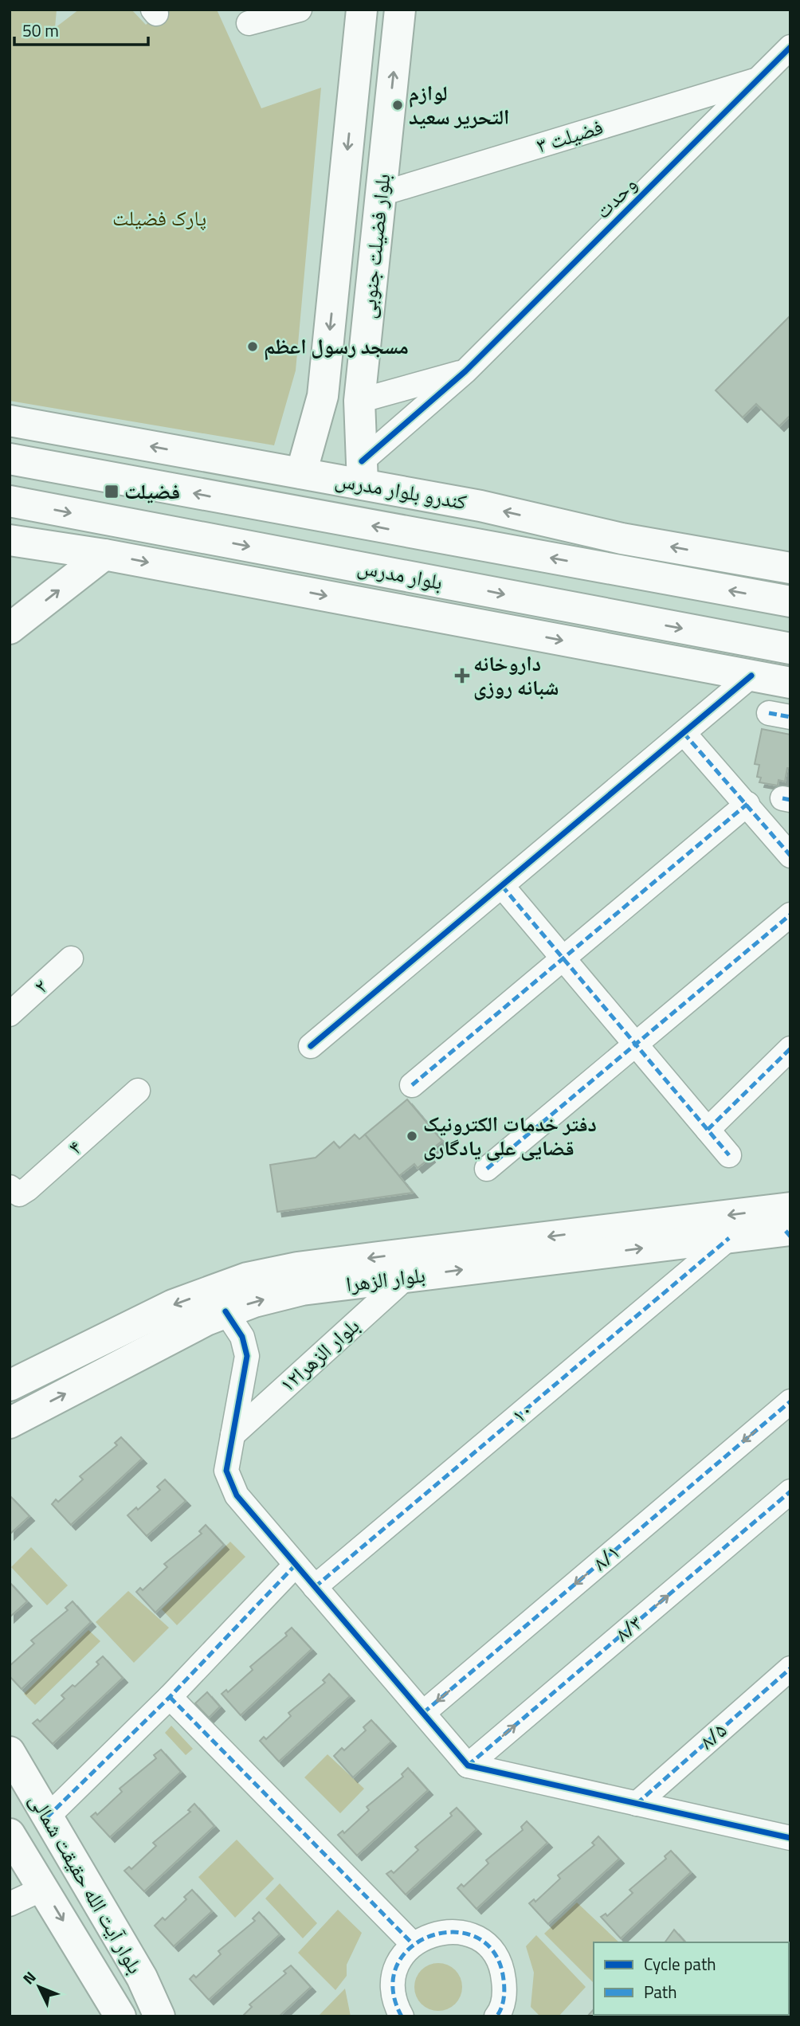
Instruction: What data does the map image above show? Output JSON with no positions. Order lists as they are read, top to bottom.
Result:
{
  "streets": {
    "main road": [
      "بلوار فضیلت جنوبی",
      "کندرو بلوار مدرس",
      "بلوار مدرس",
      "بلوار الزهرا",
      "بلوار آیت الله حقیقت شمالی"
    ],
    "street": [
      "فضیلت ۳",
      "وحدت",
      "۲",
      "۴",
      "بلوار الزهرا۱۲",
      "۱۰",
      "۸/۱",
      "۸/۳",
      "۸/۵"
    ]
  },
  "crossings": [
    ["فضیلت ۳", "وحدت"],
    ["فضیلت ۳", "بلوار فضیلت جنوبی"],
    ["وحدت", "بلوار فضیلت جنوبی"],
    ["وحدت", "کندرو بلوار مدرس"],
    ["بلوار فضیلت جنوبی", "کندرو بلوار مدرس"],
    ["بلوار الزهرا", "بلوار الزهرا۱۲"],
    ["بلوار الزهرا", "۱۰"]
  ],
  "one_way": ["۸/۱", "۸/۳"],
  "parks": ["پارک فضیلت"],
  "places": {
    "other": ["لوازم التحریر سعید", "مسجد رسول اعظم", "دفتر خدمات الکترونیک قضایی علی یادگاری"],
    "transit": ["فضیلت"],
    "health": ["داروخانه شبانه روزی"]
  },
  "legend": ["Cycle path", "Path"],
  "scale_bar": "50 m",
  "north": "top left"
}
